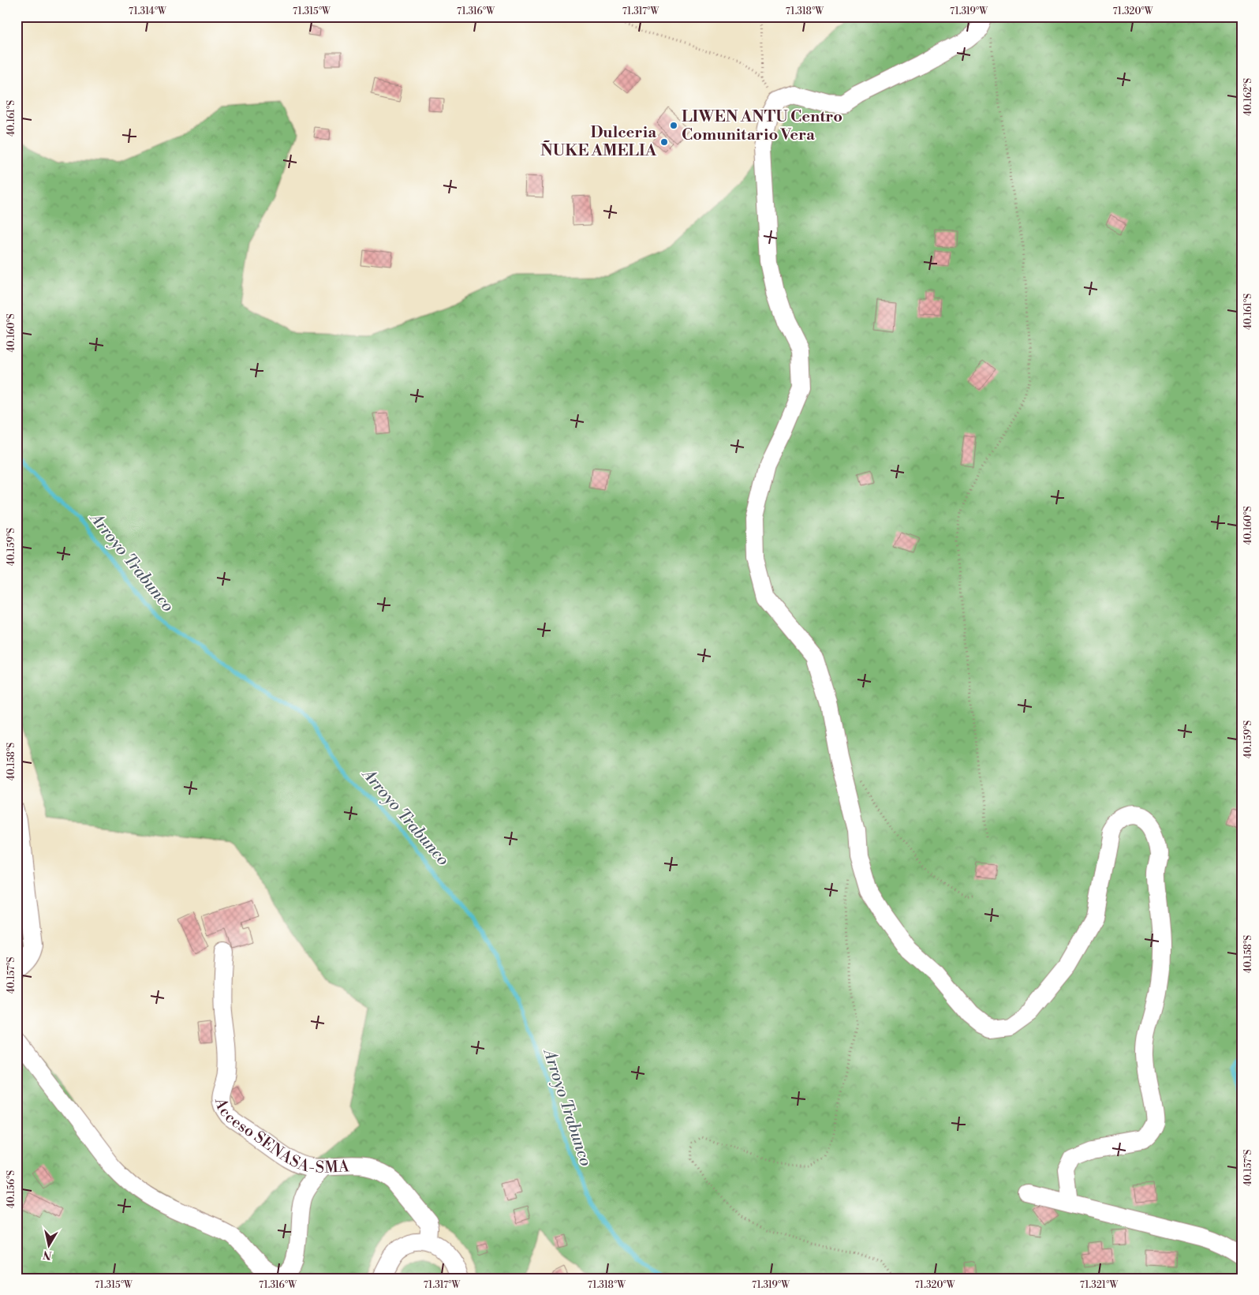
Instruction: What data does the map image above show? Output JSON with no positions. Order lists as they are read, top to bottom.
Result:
{
  "streets": {
    "street": ["Acceso SENASA-SMA"]
  },
  "water": ["Arroyo Trabunco"],
  "places": ["LIWEN ANTU Centro Comunitario Vera", "Dulceria ÑUKE AMELIA"],
  "north": "bottom",
  "coordinates": [
    "71.314°W",
    "71.315°W",
    "71.316°W",
    "71.317°W",
    "71.318°W",
    "71.319°W",
    "71.320°W",
    "40.162°S",
    "40.161°S",
    "40.160°S",
    "40.159°S",
    "40.158°S",
    "40.157°S",
    "40.156°S",
    "71.321°W"
  ]
}
